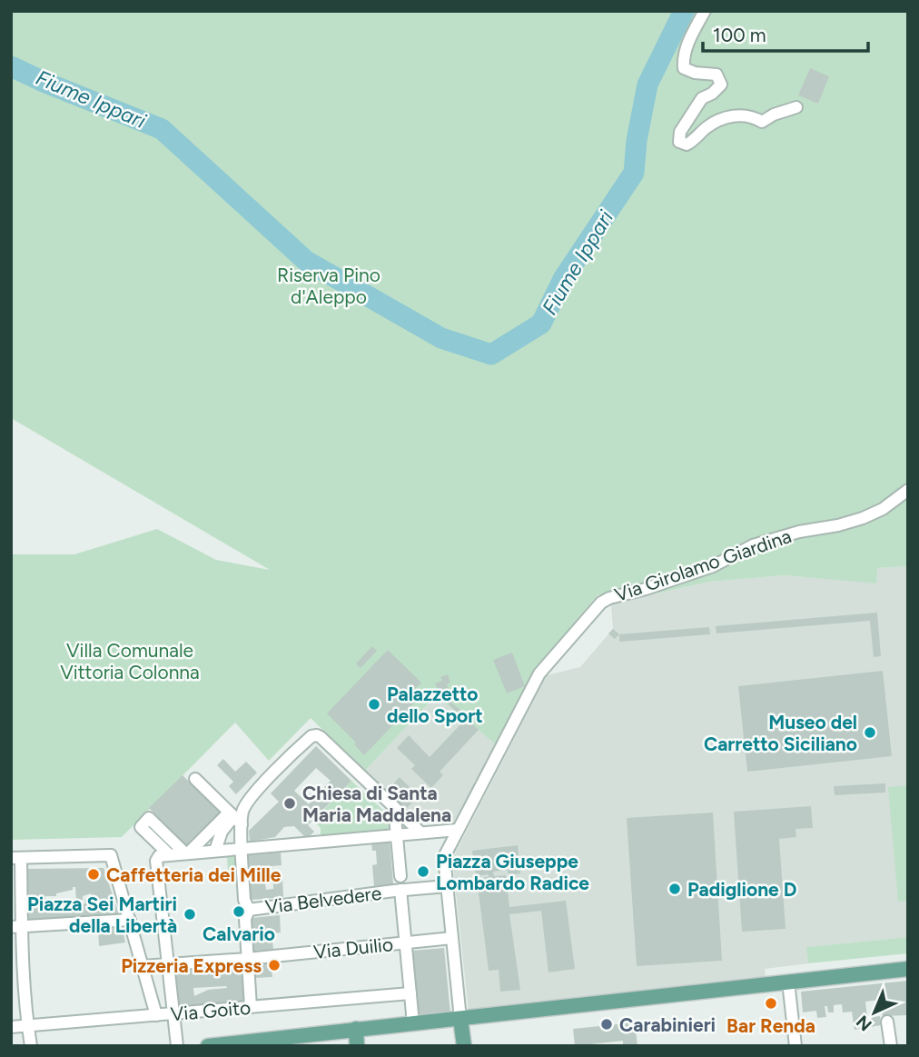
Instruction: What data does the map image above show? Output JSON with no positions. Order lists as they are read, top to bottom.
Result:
{
  "streets": {
    "street": [
      "Via Girolamo Giardina",
      "Via Belvedere",
      "Via Duilio",
      "Via Goito"
    ]
  },
  "crossings": [
    ["Via Girolamo Giardina", "Via Belvedere"],
    ["Via Girolamo Giardina", "Via Duilio"]
  ],
  "water": ["Fiume Ippari"],
  "parks": ["Riserva Pino d'Aleppo", "Villa Comunale Vittoria Colonna"],
  "places": [
    "Palazzetto dello Sport",
    "Museo del Carretto Siciliano",
    "Chiesa di Santa Maria Maddalena",
    "Piazza Giuseppe Lombardo Radice",
    "Caffetteria dei Mille",
    "Padiglione D",
    "Calvario",
    "Piazza Sei Martiri della Libertà",
    "Pizzeria Express",
    "Bar Renda",
    "Carabinieri"
  ],
  "scale_bar": "100 m",
  "north": "bottom left"
}
